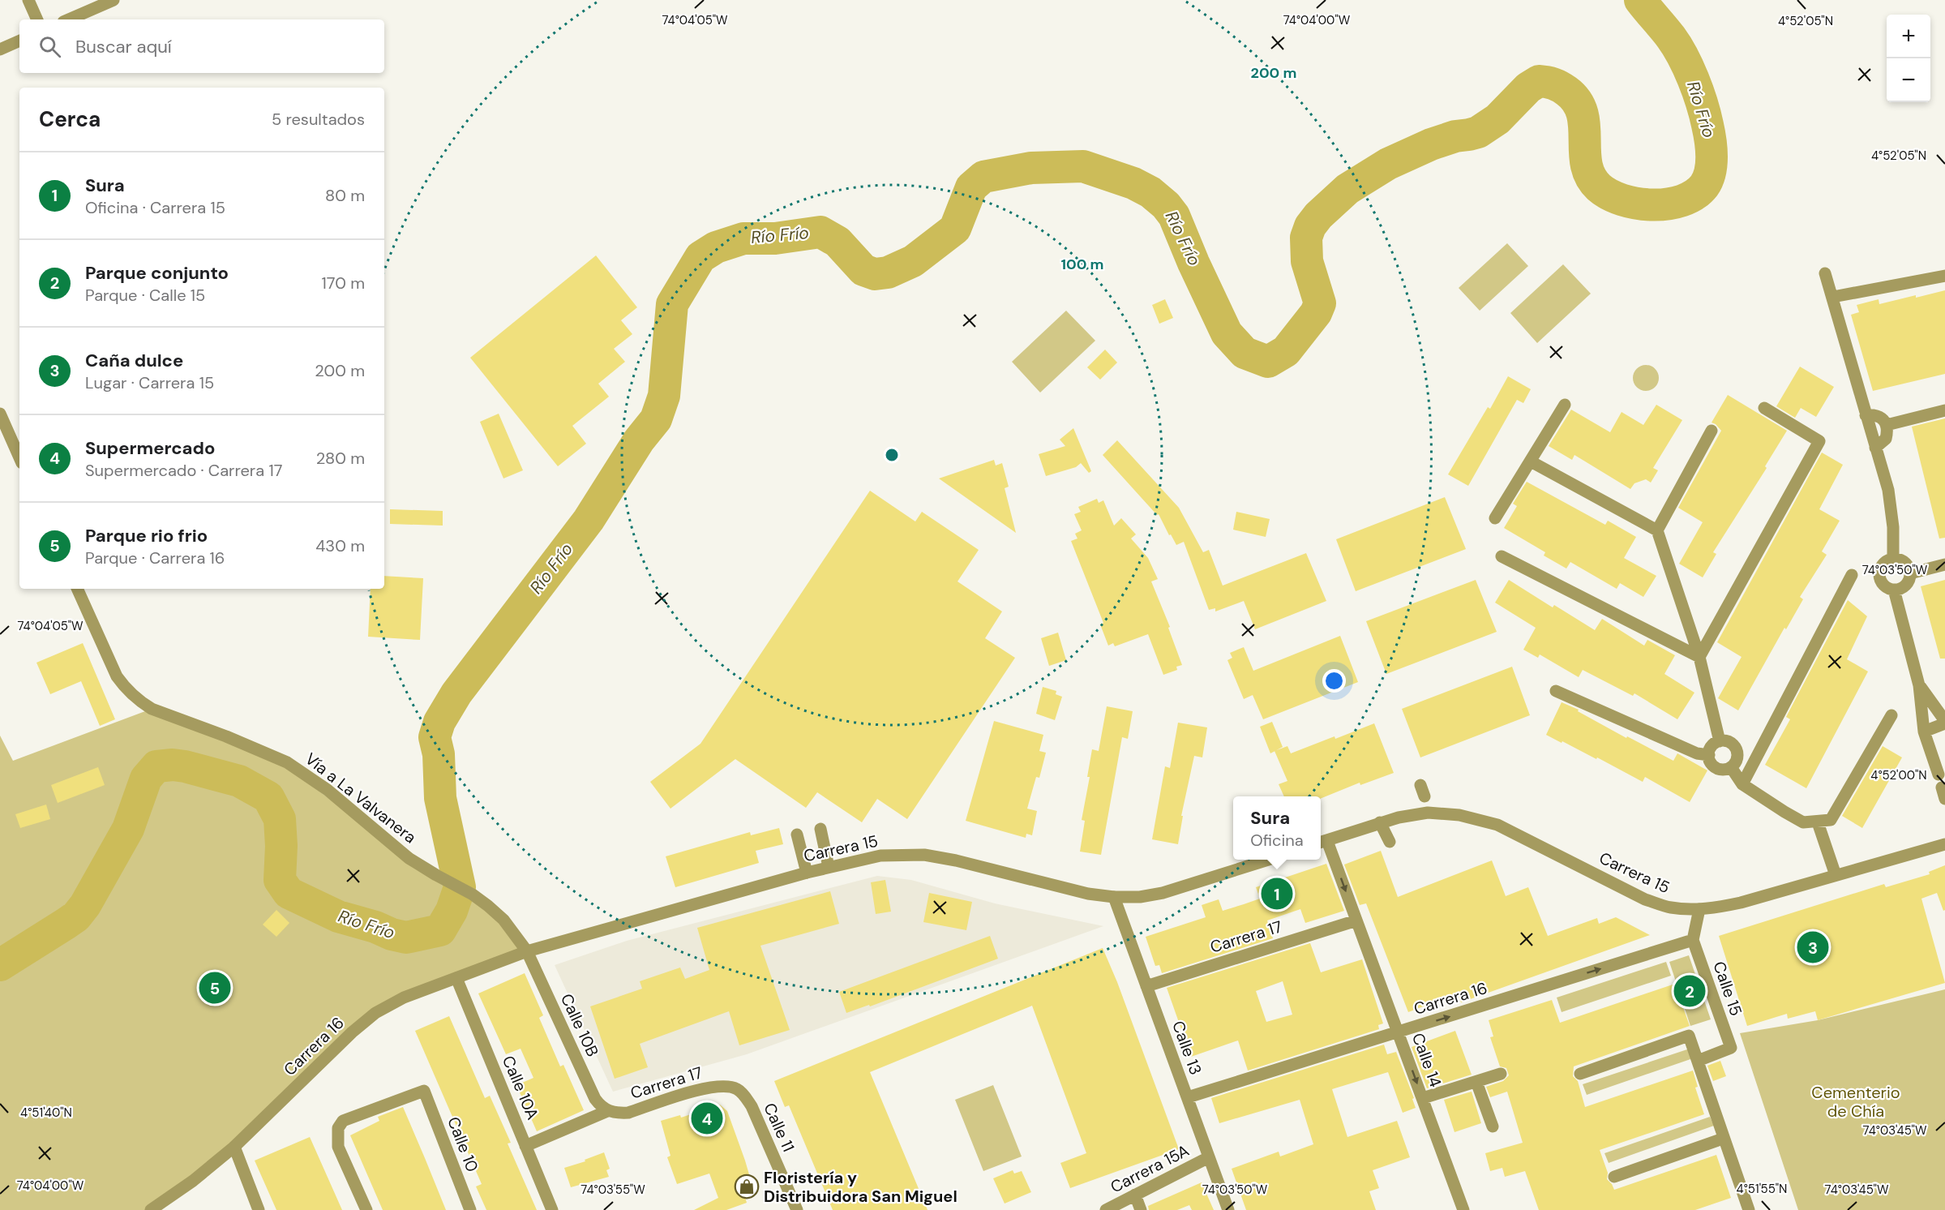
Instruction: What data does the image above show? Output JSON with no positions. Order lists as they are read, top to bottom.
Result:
{
  "streets": {
    "street": [
      "Vía a La Valvanera",
      "Carrera 15",
      "Carrera 17",
      "Calle 15",
      "Carrera 16",
      "Calle 10B",
      "Calle 13",
      "Calle 14",
      "Calle 10A",
      "Calle 11",
      "Calle 10",
      "Carrera 15A"
    ]
  },
  "crossings": [
    ["Vía a La Valvanera", "Carrera 15"],
    ["Vía a La Valvanera", "Carrera 16"],
    ["Vía a La Valvanera", "Calle 10B"],
    ["Carrera 15", "Carrera 16"],
    ["Carrera 15", "Calle 10B"],
    ["Carrera 15", "Calle 13"],
    ["Carrera 15", "Calle 14"],
    ["Carrera 17", "Calle 10B"],
    ["Carrera 17", "Calle 13"],
    ["Carrera 17", "Calle 14"],
    ["Carrera 17", "Calle 11"],
    ["Calle 15", "Carrera 16"],
    ["Carrera 16", "Calle 10B"],
    ["Carrera 16", "Calle 13"],
    ["Carrera 16", "Calle 14"],
    ["Carrera 16", "Calle 10A"],
    ["Calle 13", "Carrera 15A"]
  ],
  "one_way": ["Calle 14"],
  "water": ["Río Frío"],
  "parks": ["Cementerio de Chía"],
  "places": {
    "shop": ["Floristería y Distribuidora San Miguel"]
  },
  "page": {
    "map_buttons": ["+", "−"],
    "search": "Buscar aquí",
    "heading": ["Cerca", "5 resultados"],
    "list": [
      {
        "mark": "1",
        "name": "Sura",
        "note": "Oficina · Carrera 15",
        "value": "80 m"
      },
      {
        "mark": "2",
        "name": "Parque conjunto",
        "note": "Parque · Calle 15",
        "value": "170 m"
      },
      {
        "mark": "3",
        "name": "Caña dulce",
        "note": "Lugar · Carrera 15",
        "value": "200 m"
      },
      {
        "mark": "4",
        "name": "Supermercado",
        "note": "Supermercado · Carrera 17",
        "value": "280 m"
      },
      {
        "mark": "5",
        "name": "Parque rio frio",
        "note": "Parque · Carrera 16",
        "value": "430 m"
      }
    ],
    "popup": ["Sura", "Oficina"],
    "pins": [
      "1",
      "3",
      "5",
      "2",
      "4"
    ]
  },
  "coordinates": [
    "74°04'05\"W",
    "74°04'00\"W",
    "4°52'05\"N",
    "74°03'50\"W",
    "4°52'00\"N",
    "4°51'40\"N",
    "74°03'45\"W",
    "4°51'55\"N",
    "74°03'55\"W"
  ],
  "rings": ["200 m", "100 m"]
}
